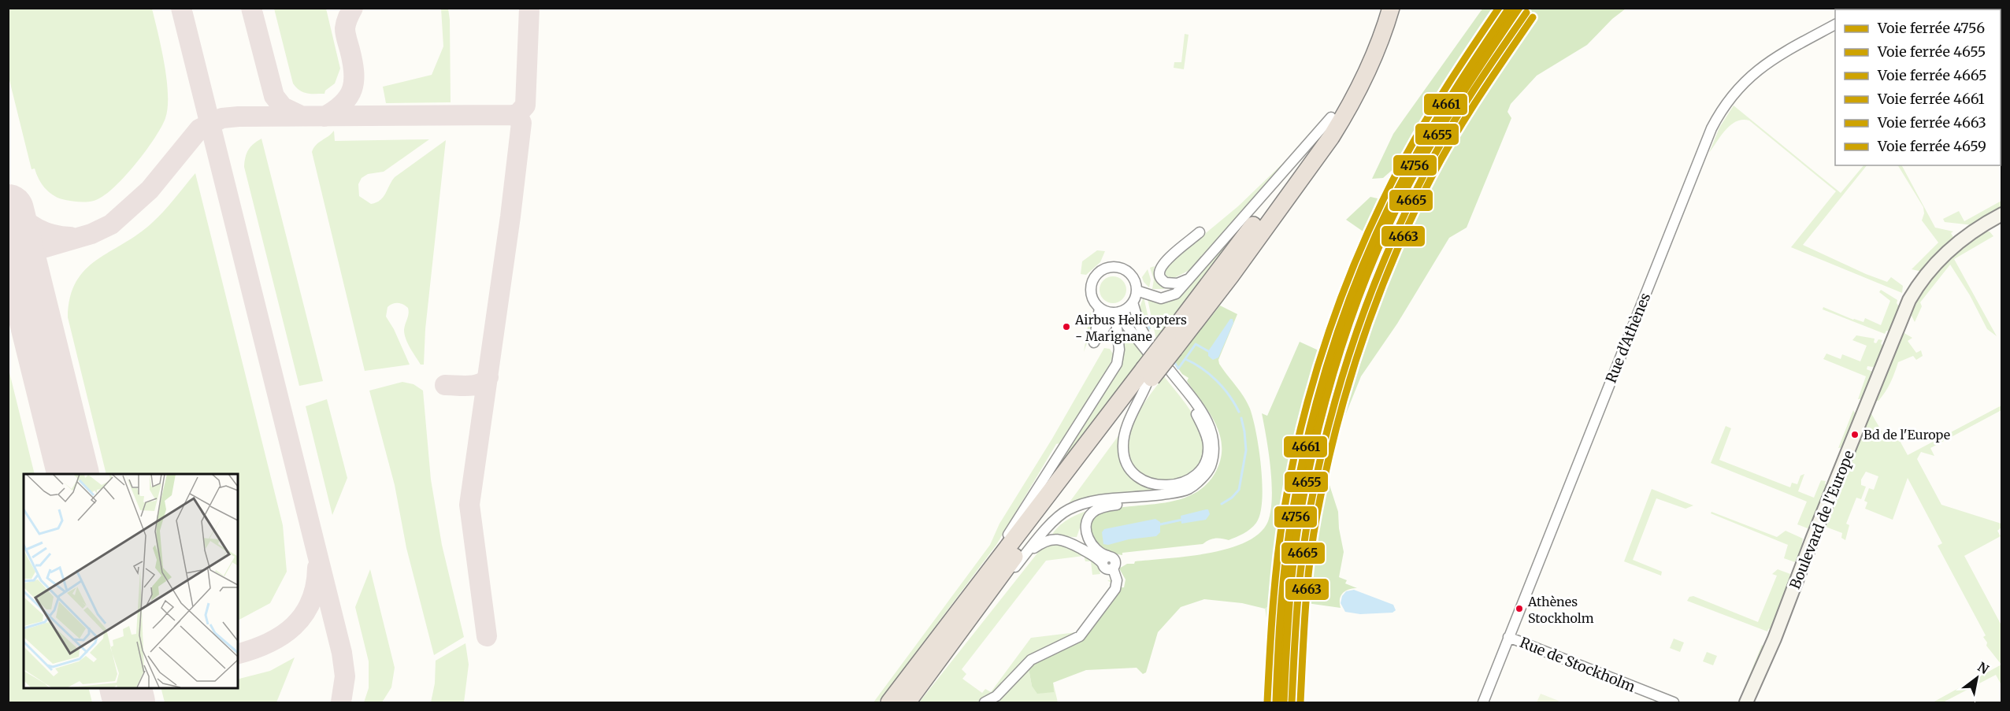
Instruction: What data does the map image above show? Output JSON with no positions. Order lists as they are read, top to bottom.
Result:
{
  "streets": {
    "street": ["Rue d'Athènes", "Boulevard de l'Europe", "Rue de Stockholm"]
  },
  "crossings": [
    ["Rue d'Athènes", "Rue de Stockholm"]
  ],
  "places": ["Airbus Helicopters - Marignane", "Bd de l'Europe", "Athènes Stockholm"],
  "lines": [
    "rail line 4756",
    "rail line 4655",
    "rail line 4661",
    "rail line 4659",
    "rail line 4665",
    "rail line 4663"
  ],
  "legend": [
    "Voie ferrée 4756",
    "Voie ferrée 4655",
    "Voie ferrée 4665",
    "Voie ferrée 4661",
    "Voie ferrée 4663",
    "Voie ferrée 4659"
  ],
  "north": "top right"
}
